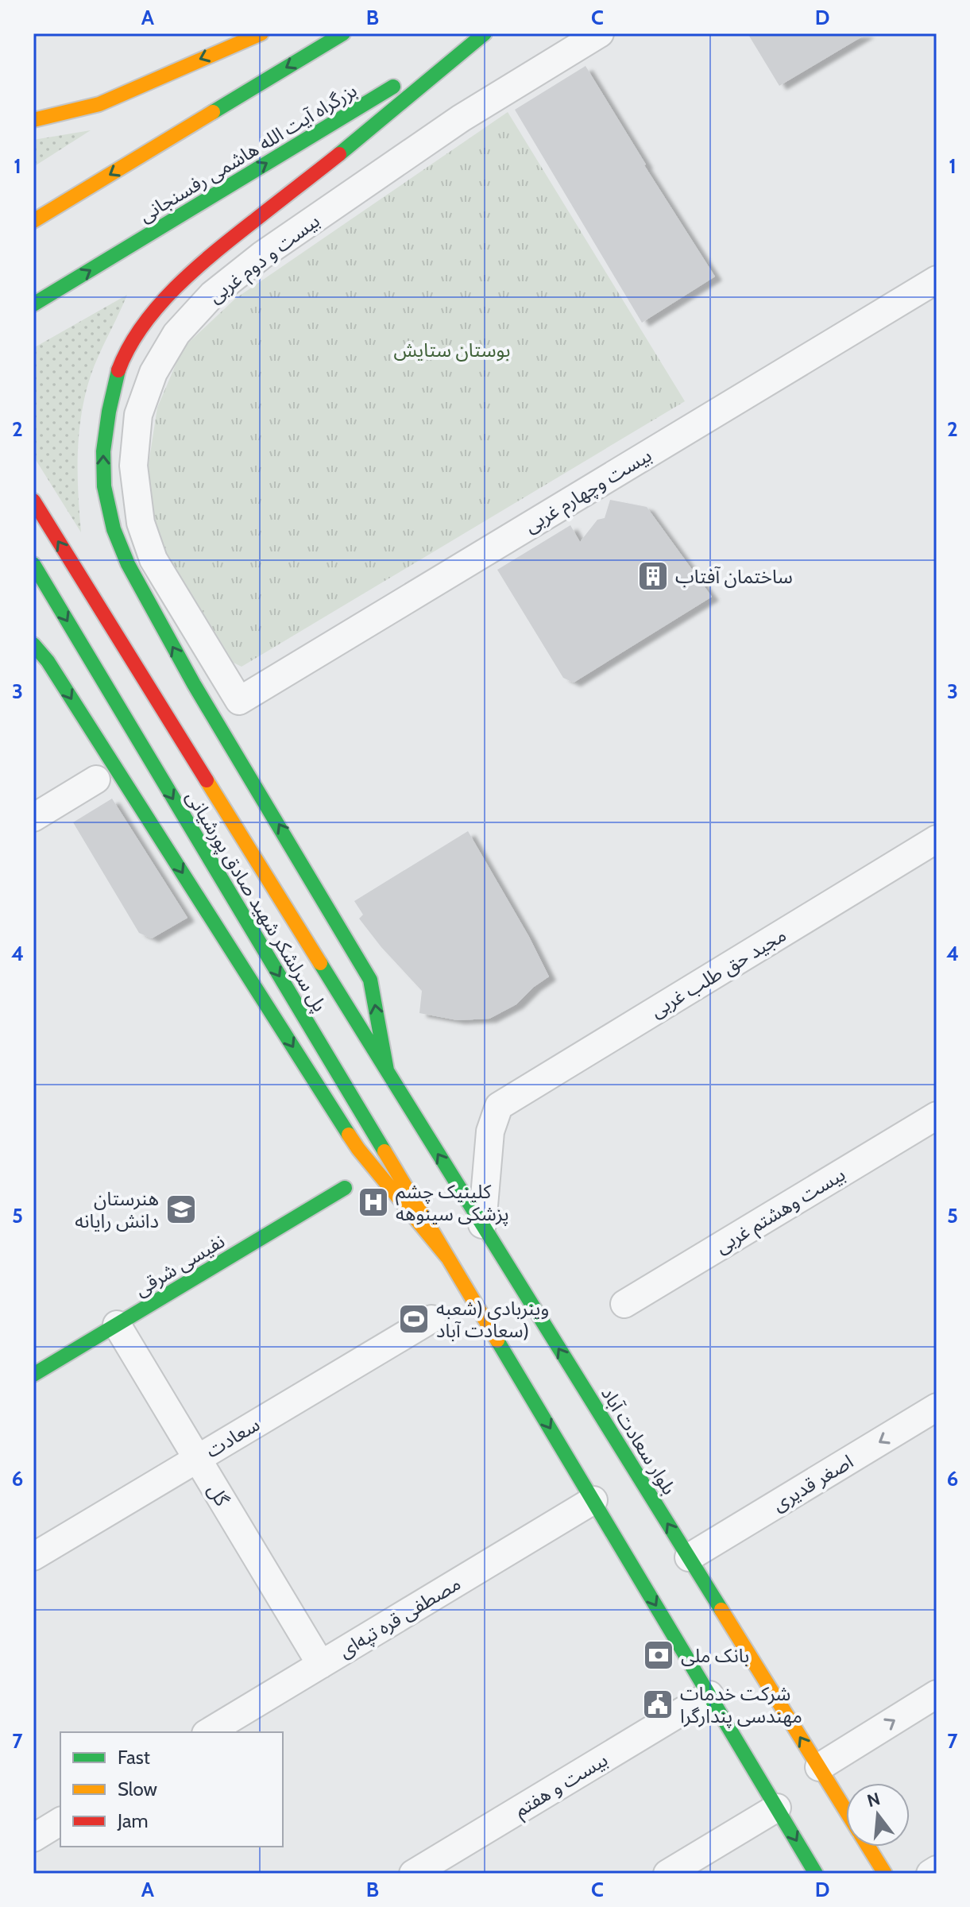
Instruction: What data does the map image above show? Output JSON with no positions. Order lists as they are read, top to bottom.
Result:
{
  "streets": {
    "main road": [
      "بزرگراه آیت الله هاشمی رفسنجانی",
      "پل سرلشکر شهید صادق پورشیانی",
      "نفیسی شرقی",
      "بلوار سعادت آباد"
    ],
    "street": [
      "بیست و دوم غربی",
      "بیست وچهارم غربی",
      "مجید حق طلب غربی",
      "بیست وهشتم غربی",
      "سعادت",
      "اصغر قدیری",
      "گل",
      "مصطفی قره تپه‌ای",
      "بیست و هفتم"
    ]
  },
  "crossings": [
    ["بیست و دوم غربی", "بیست وچهارم غربی"],
    ["پل سرلشکر شهید صادق پورشیانی", "بلوار سعادت آباد"],
    ["مجید حق طلب غربی", "بلوار سعادت آباد"],
    ["نفیسی شرقی", "گل"],
    ["سعادت", "گل"],
    ["بلوار سعادت آباد", "اصغر قدیری"],
    ["گل", "مصطفی قره تپه‌ای"]
  ],
  "one_way": ["اصغر قدیری"],
  "parks": ["بوستان ستایش"],
  "places": {
    "building": ["ساختمان آفتاب"],
    "hospital": ["کلینیک چشم پزشکی سینوهه"],
    "school or university": ["هنرستان دانش رایانه"],
    "sports": ["وینربادی (شعبه سعادت آباد)"],
    "bank": ["بانک ملی"],
    "public building": ["شرکت خدمات مهندسى پندارگرا"]
  },
  "legend": ["Fast", "Slow", "Jam"],
  "north": "top",
  "grid": {
    "columns": [
      "A",
      "B",
      "C",
      "D"
    ],
    "rows": [
      "1",
      "2",
      "3",
      "4",
      "5",
      "6",
      "7"
    ]
  }
}
